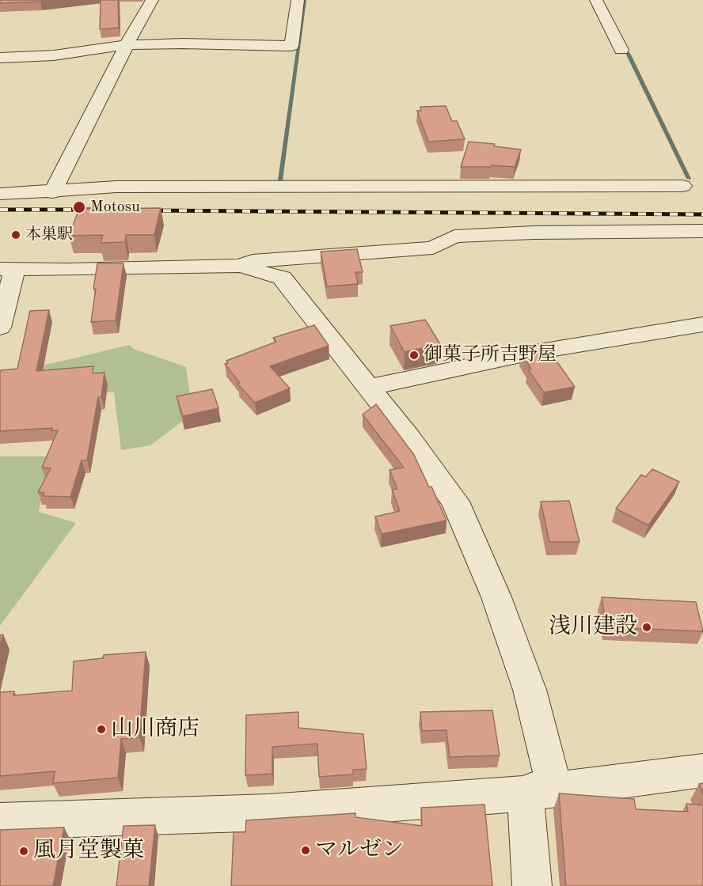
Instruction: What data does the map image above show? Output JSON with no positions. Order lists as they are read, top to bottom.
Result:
{
  "places": [
    "Motosu",
    "本巣駅",
    "御菓子所吉野屋",
    "浅川建設",
    "山川商店",
    "マルゼン",
    "風月堂製菓"
  ]
}
